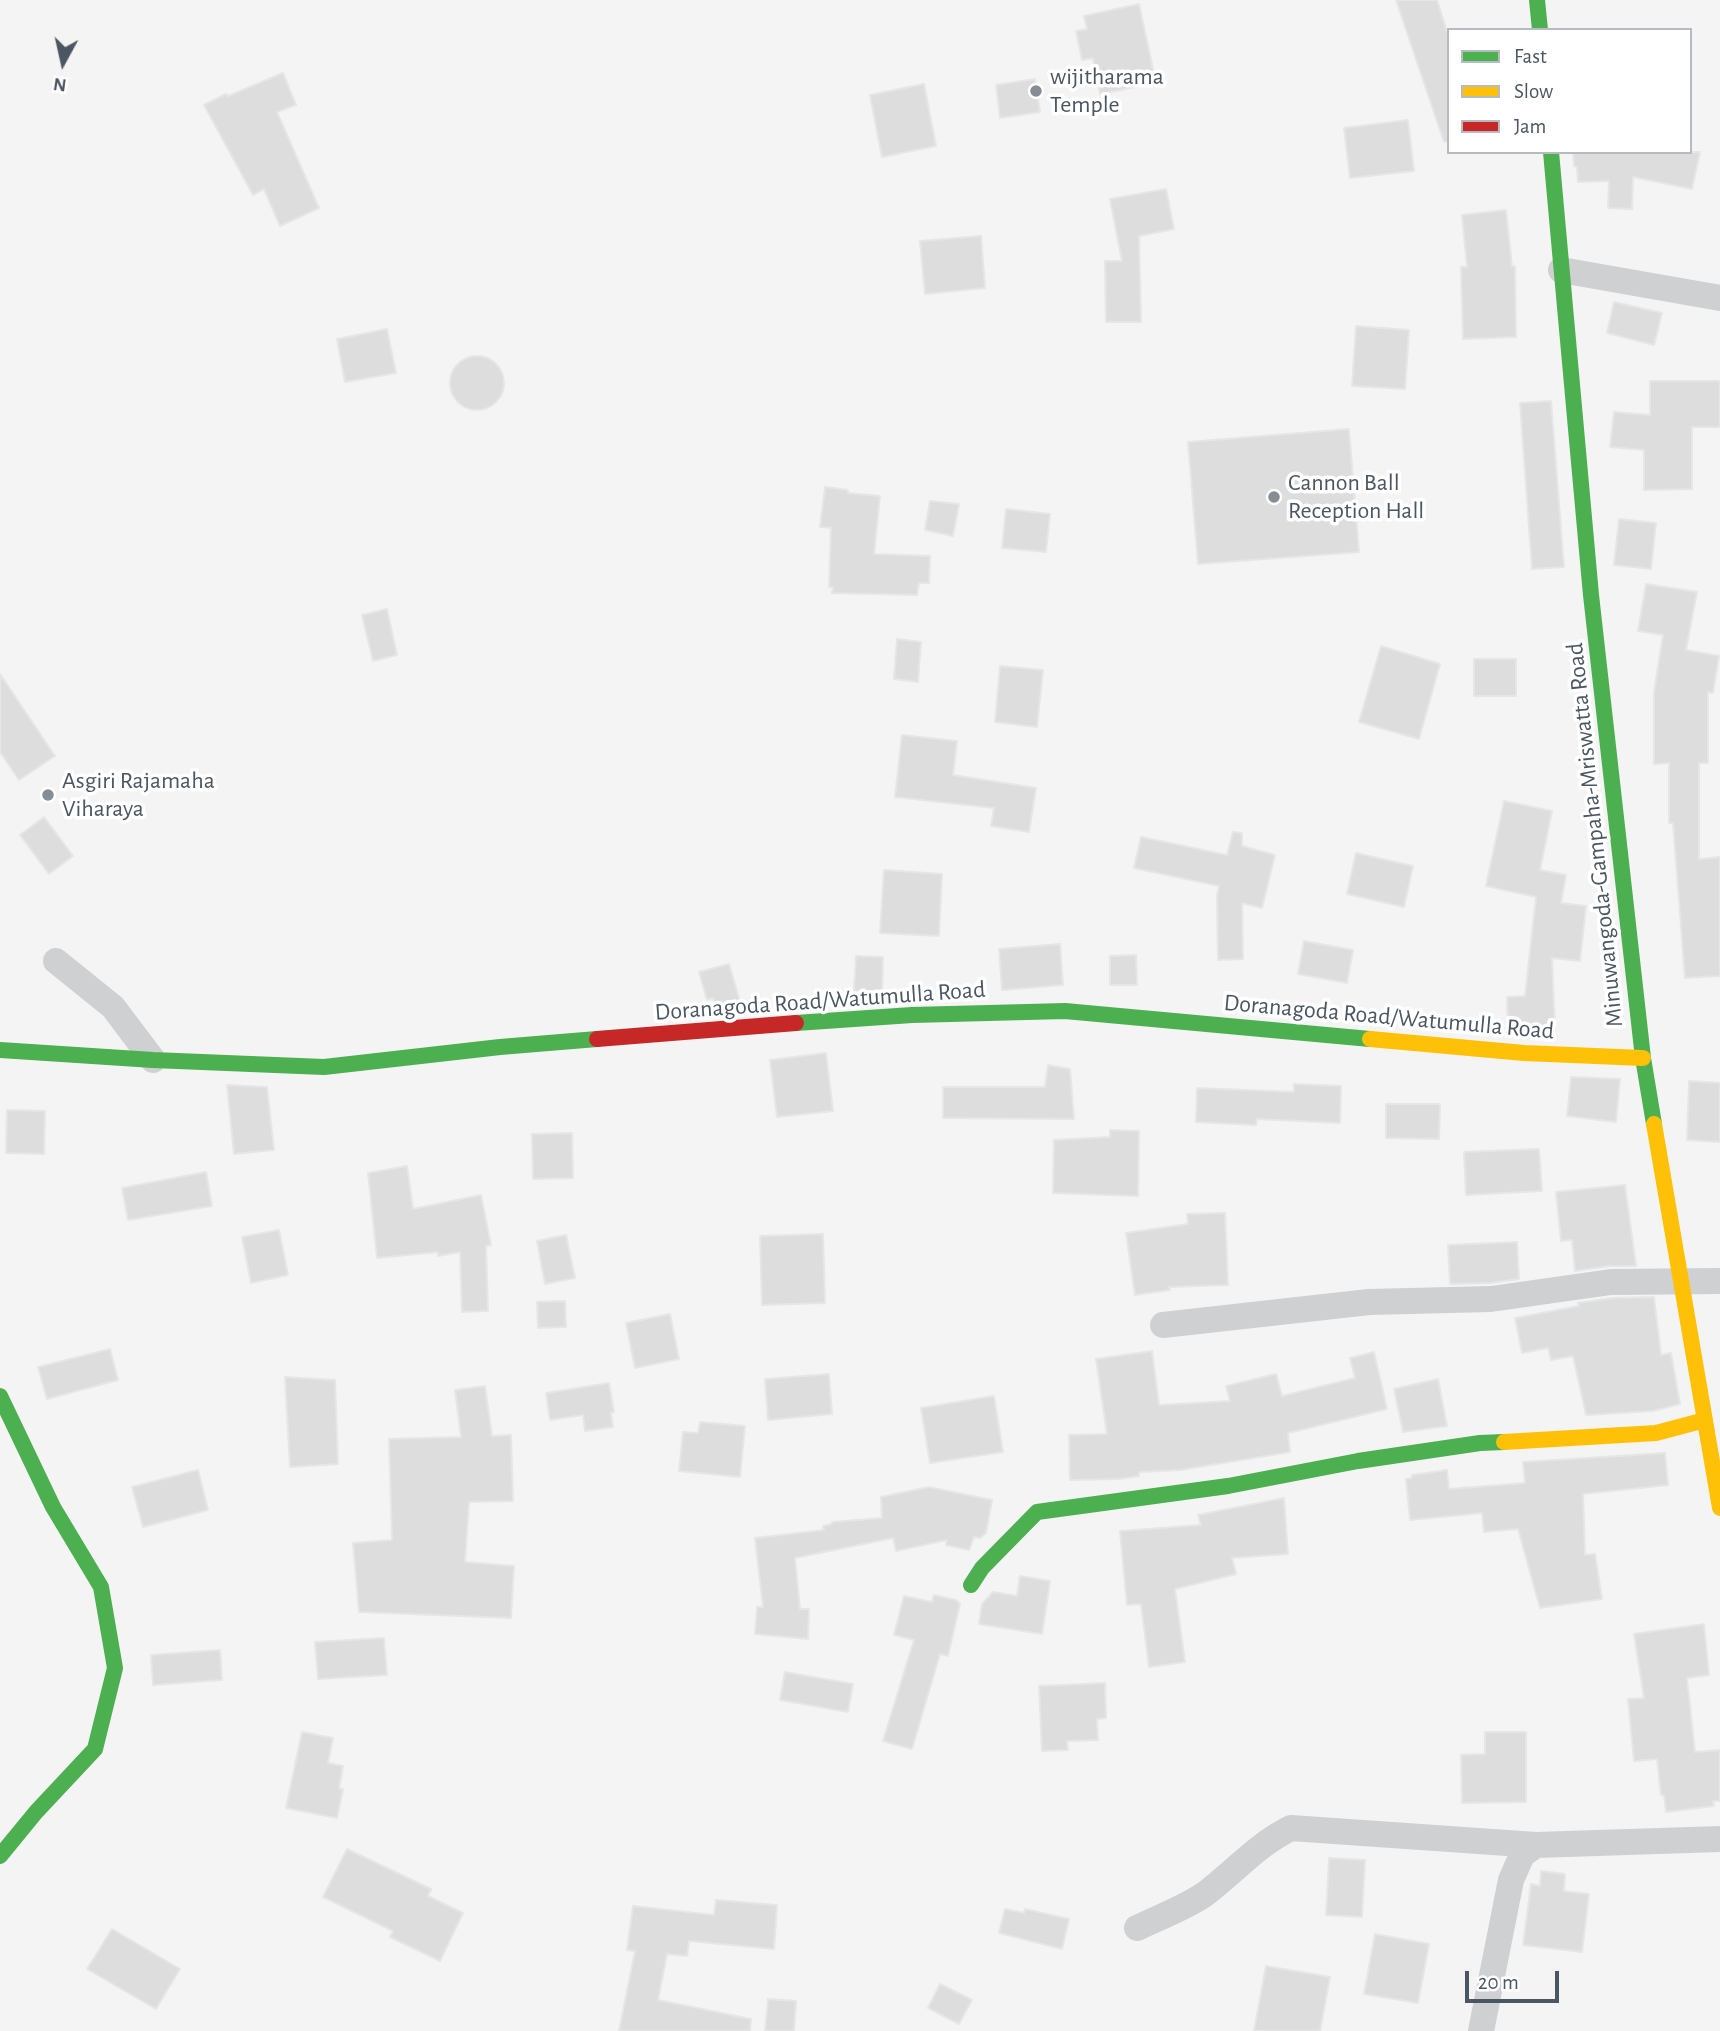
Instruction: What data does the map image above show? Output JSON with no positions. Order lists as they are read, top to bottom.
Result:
{
  "streets": {
    "street": ["Minuwangoda-Gampaha-Mriswatta Road", "Doranagoda Road/Watumulla Road"]
  },
  "crossings": [
    ["Minuwangoda-Gampaha-Mriswatta Road", "Doranagoda Road/Watumulla Road"]
  ],
  "places": ["wijitharama Temple", "Cannon Ball Reception Hall", "Asgiri Rajamaha Viharaya"],
  "legend": ["Fast", "Slow", "Jam"],
  "scale_bar": "20 m",
  "north": "bottom"
}
